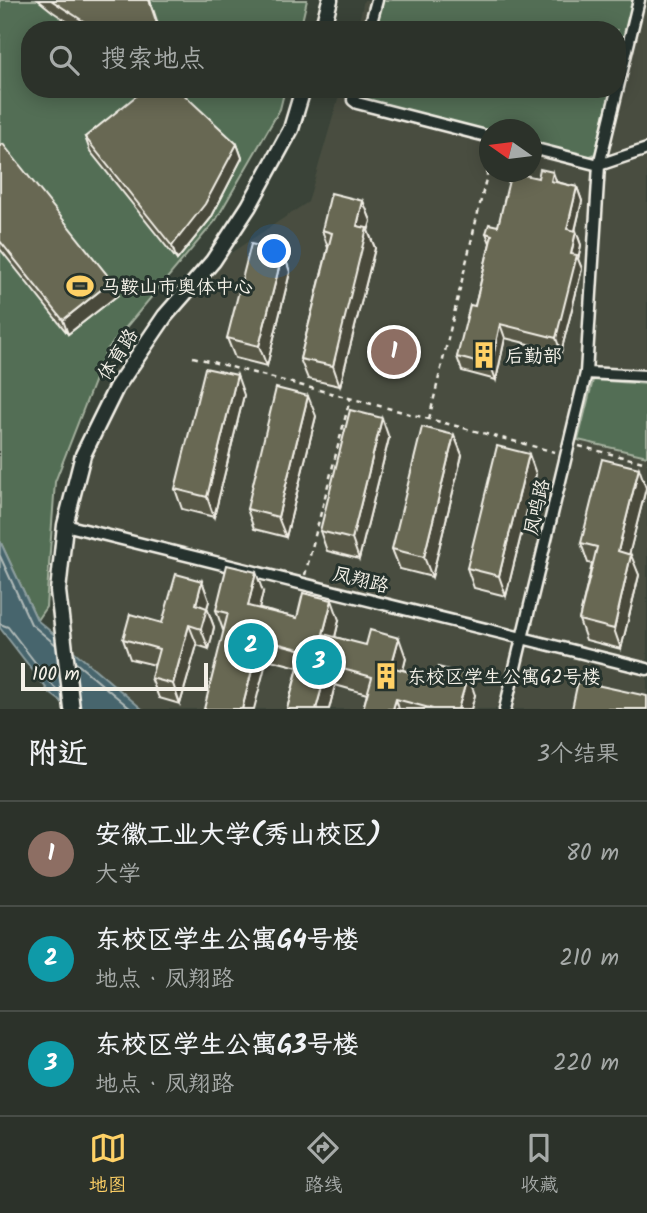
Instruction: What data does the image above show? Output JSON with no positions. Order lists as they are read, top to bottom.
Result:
{
  "streets": {
    "street": ["体育路", "凤鸣路", "凤翔路"]
  },
  "crossings": [
    ["体育路", "凤翔路"],
    ["凤鸣路", "凤翔路"]
  ],
  "places": {
    "sports": ["马鞍山市奥体中心"],
    "building": ["后勤部", "东校区学生公寓G2号楼"]
  },
  "scale_bar": "100 m",
  "north": "left",
  "page": {
    "search": "搜索地点",
    "pins": ["1", "2", "3"],
    "scale": "100 m",
    "heading": ["附近", "3个结果"],
    "list": [
      {
        "mark": "1",
        "name": "安徽工业大学(秀山校区)",
        "note": "大学",
        "value": "80 m"
      },
      {
        "mark": "2",
        "name": "东校区学生公寓G4号楼",
        "note": "地点 · 凤翔路",
        "value": "210 m"
      },
      {
        "mark": "3",
        "name": "东校区学生公寓G3号楼",
        "note": "地点 · 凤翔路",
        "value": "220 m"
      }
    ],
    "nav": ["地图", "路线", "收藏"]
  }
}
